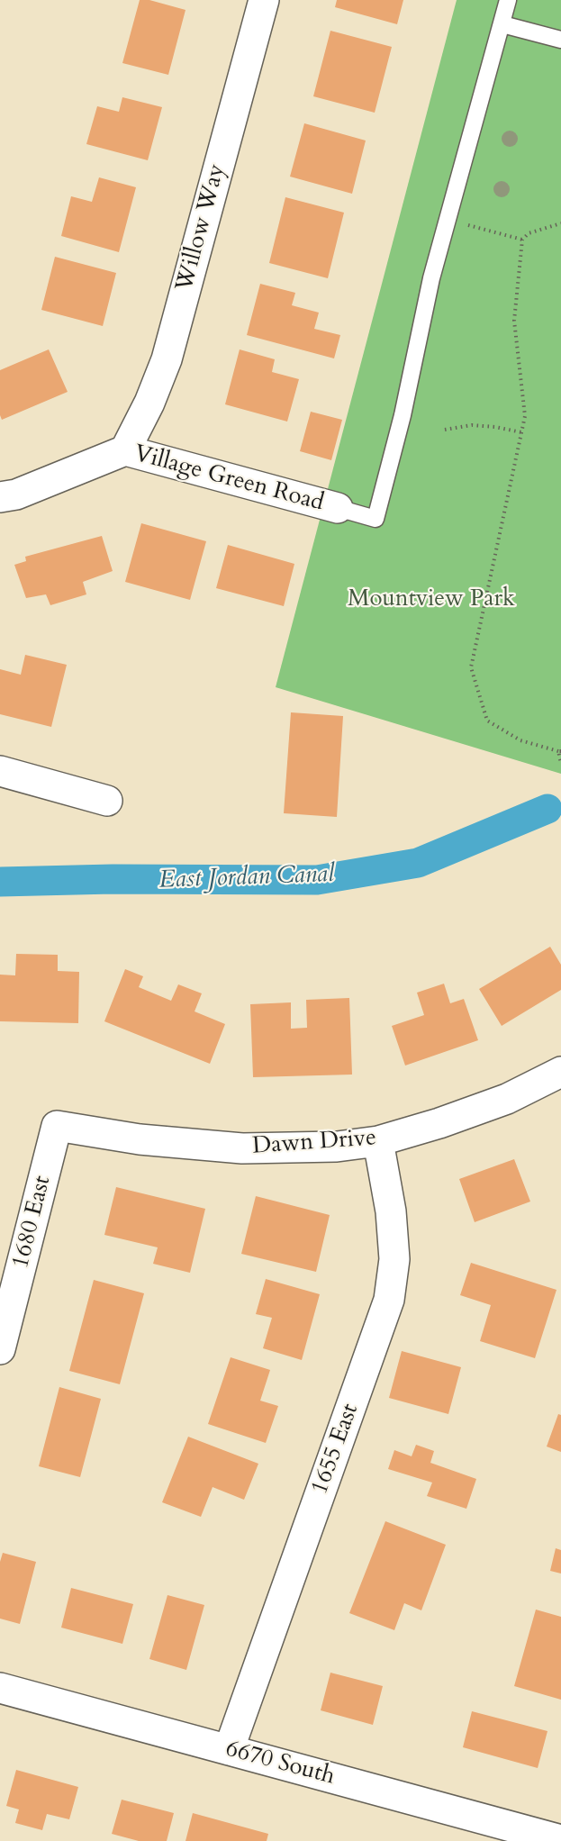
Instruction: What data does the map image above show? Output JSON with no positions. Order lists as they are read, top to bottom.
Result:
{
  "streets": {
    "street": [
      "Willow Way",
      "Village Green Road",
      "Dawn Drive",
      "1680 East",
      "1655 East",
      "6670 South"
    ]
  },
  "crossings": [
    ["Willow Way", "Village Green Road"],
    ["Dawn Drive", "1680 East"],
    ["Dawn Drive", "1655 East"],
    ["1655 East", "6670 South"]
  ],
  "water": ["East Jordan Canal"],
  "parks": ["Mountview Park"]
}
